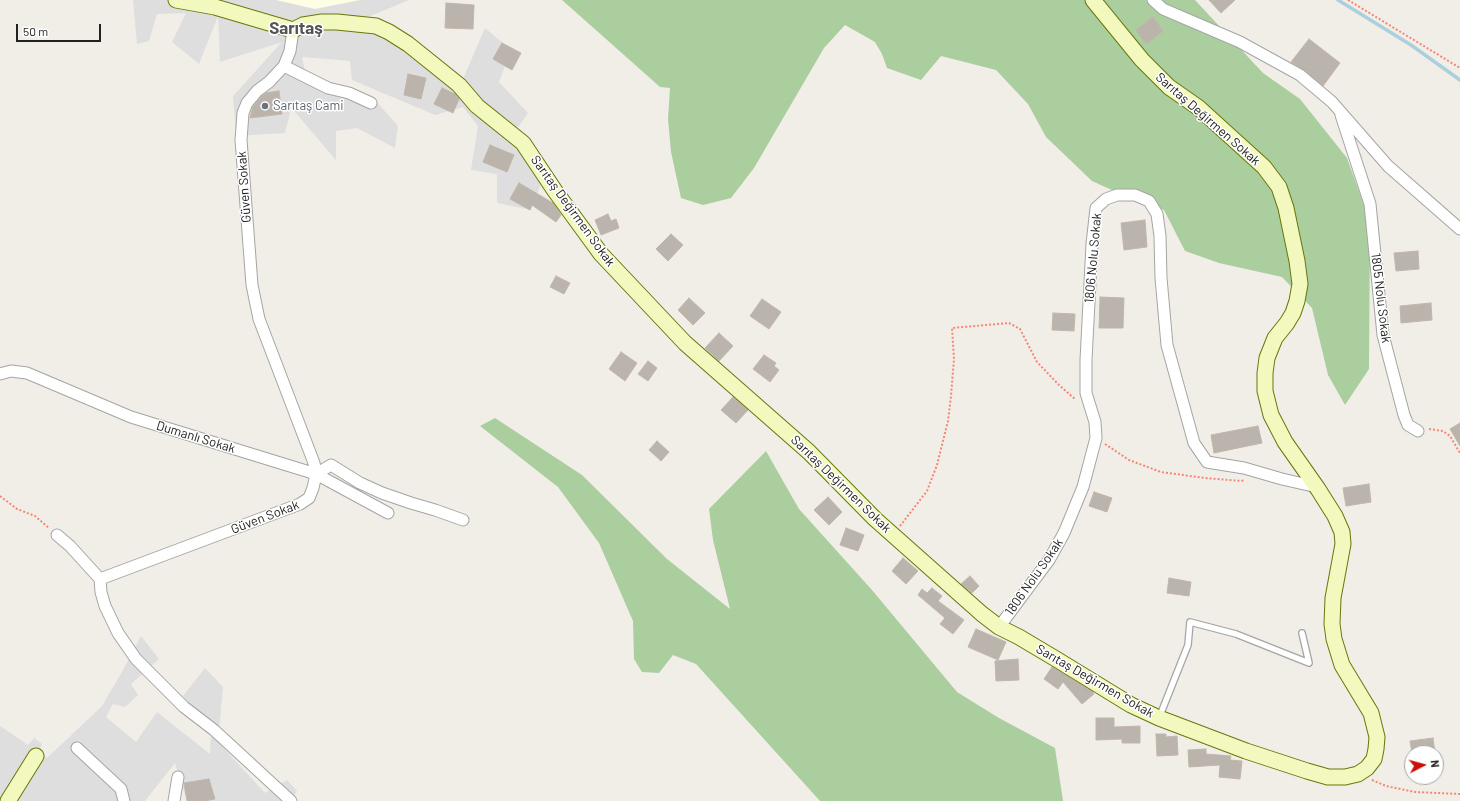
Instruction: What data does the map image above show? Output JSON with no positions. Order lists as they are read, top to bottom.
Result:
{
  "streets": {
    "street": [
      "Sarıtaş Değirmen Sokak",
      "Güven Sokak",
      "1806 Nolu Sokak",
      "1805 Nolu Sokak",
      "Dumanlı Sokak"
    ]
  },
  "crossings": [
    ["Sarıtaş Değirmen Sokak", "Güven Sokak"],
    ["Sarıtaş Değirmen Sokak", "1806 Nolu Sokak"],
    ["Güven Sokak", "Dumanlı Sokak"]
  ],
  "districts": ["Sarıtaş"],
  "places": ["Sarıtaş Cami"],
  "scale_bar": "50 m",
  "north": "right"
}
